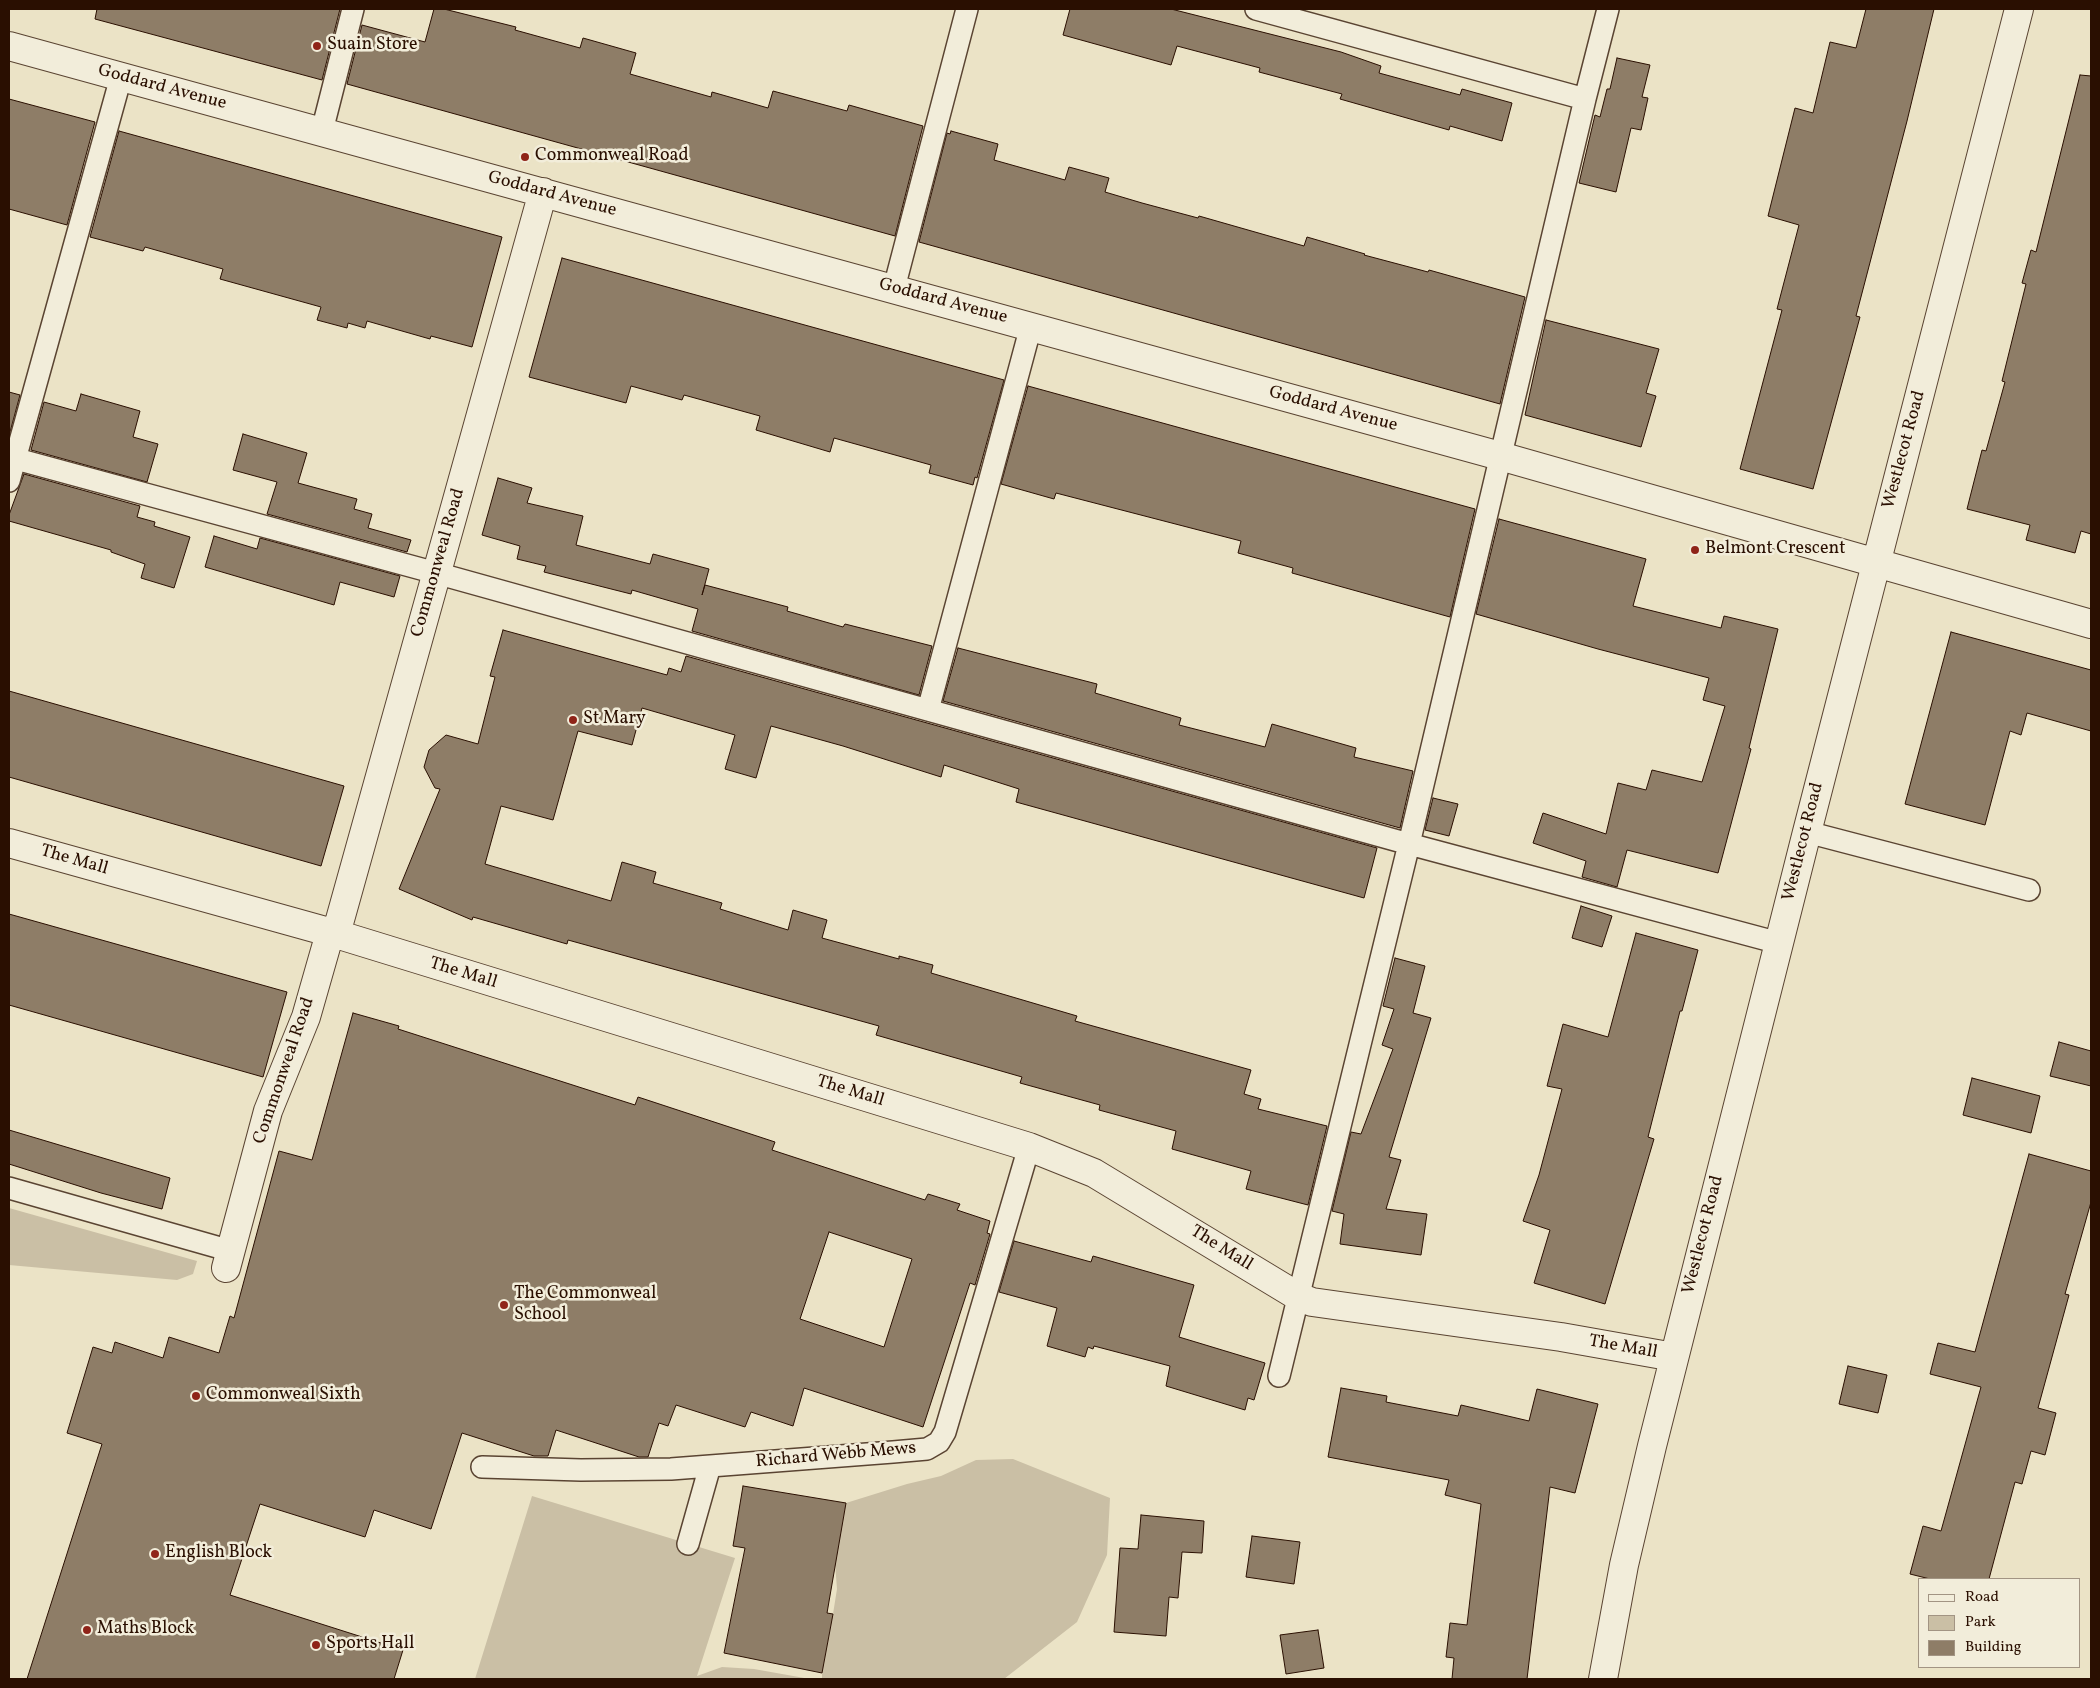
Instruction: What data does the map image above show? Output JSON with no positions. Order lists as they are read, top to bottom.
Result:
{
  "streets": {
    "street": [
      "Goddard Avenue",
      "Westlecot Road",
      "Commonweal Road",
      "The Mall"
    ],
    "lane": ["Richard Webb Mews"]
  },
  "crossings": [
    ["Goddard Avenue", "Westlecot Road"],
    ["Goddard Avenue", "Commonweal Road"],
    ["Westlecot Road", "The Mall"],
    ["Commonweal Road", "The Mall"],
    ["The Mall", "Richard Webb Mews"]
  ],
  "places": [
    "Suain Store",
    "Commonweal Road",
    "Belmont Crescent",
    "St Mary",
    "The Commonweal School",
    "Commonweal Sixth",
    "English Block",
    "Maths Block",
    "Sports Hall"
  ],
  "legend": ["Road", "Park", "Building"]
}
